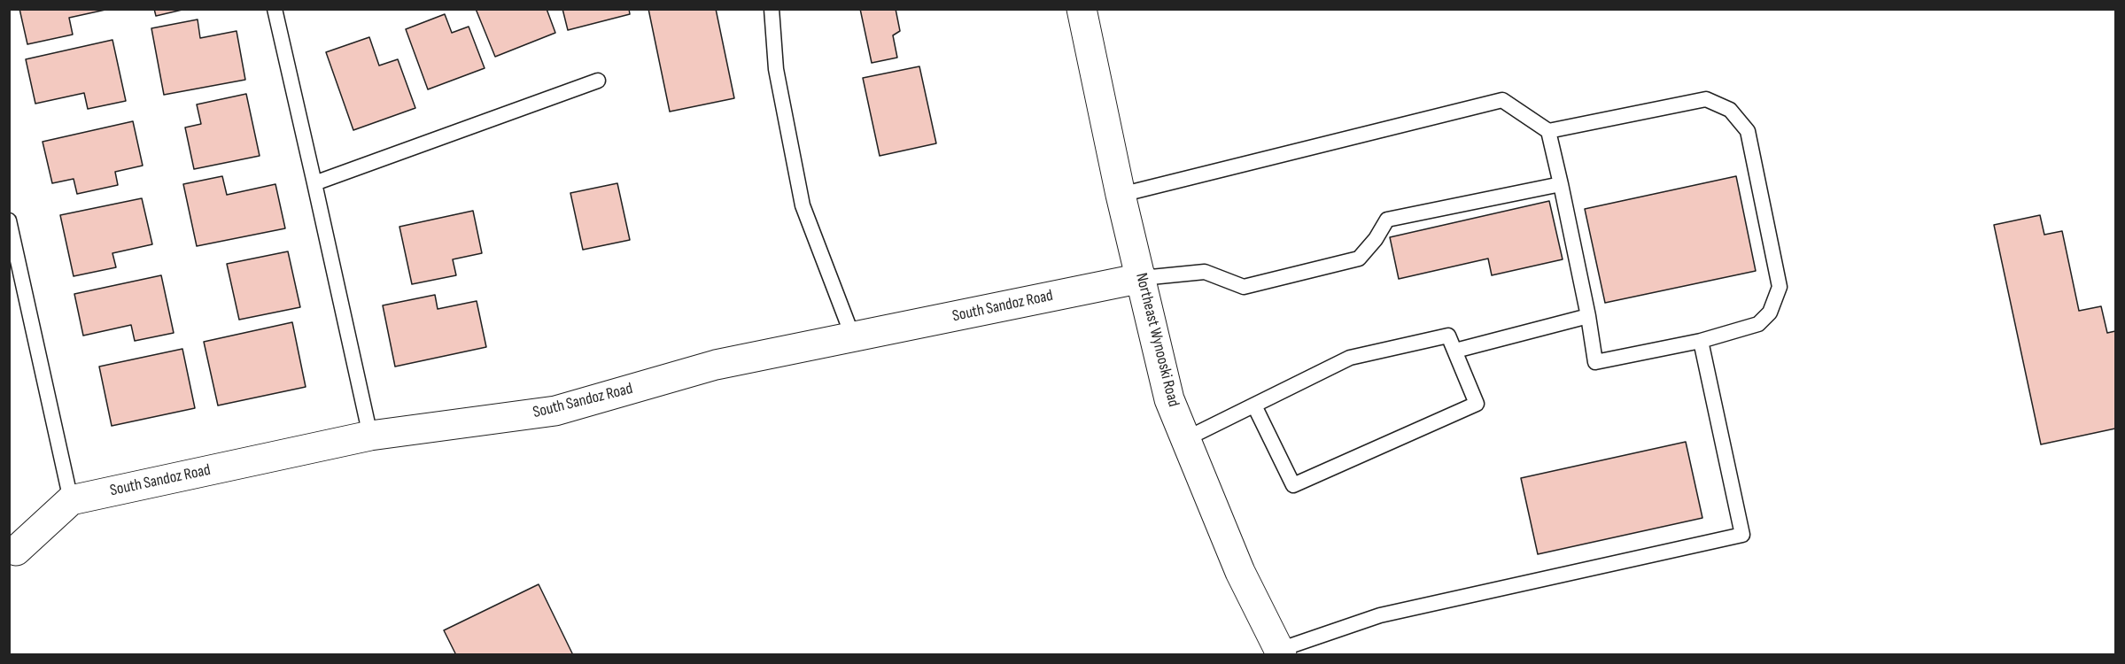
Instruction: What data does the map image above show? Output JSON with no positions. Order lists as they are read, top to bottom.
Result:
{
  "streets": {
    "street": ["South Sandoz Road", "Northeast Wynooski Road"]
  },
  "crossings": [
    ["South Sandoz Road", "Northeast Wynooski Road"]
  ]
}
